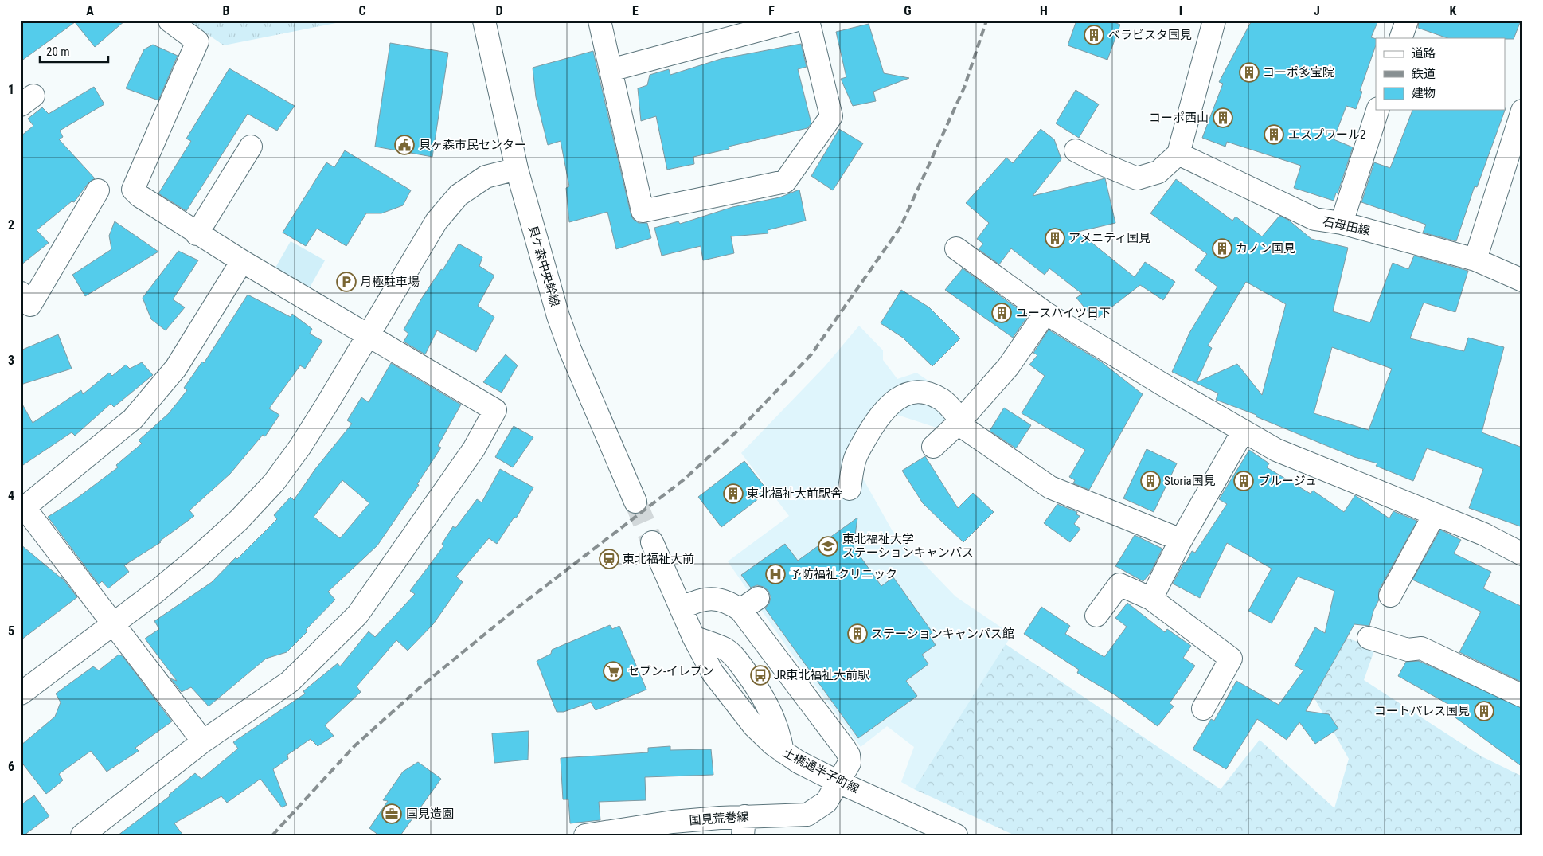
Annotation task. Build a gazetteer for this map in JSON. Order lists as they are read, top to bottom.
{
  "streets": {
    "street": [
      "石母田線",
      "貝ケ森中央幹線",
      "土橋通半子町線",
      "国見荒巻線"
    ]
  },
  "crossings": [
    ["土橋通半子町線", "国見荒巻線"]
  ],
  "places": {
    "building": [
      "ベラビスタ国見",
      "コーポ多宝院",
      "コーポ西山",
      "エスプワール2",
      "アメニティ国見",
      "カノン国見",
      "ユースハイツ日下",
      "Storia国見",
      "ブルージュ",
      "東北福祉大前駅舎",
      "ステーションキャンパス館",
      "コートパレス国見"
    ],
    "public building": ["貝ヶ森市民センター"],
    "parking": ["月極駐車場"],
    "school or university": ["東北福祉大学 ステーションキャンパス"],
    "station": ["東北福祉大前"],
    "hospital": ["予防福祉クリニック"],
    "supermarket": ["セブン-イレブン"],
    "bus stop": ["JR東北福祉大前駅"],
    "office": ["国見造園"]
  },
  "legend": ["道路", "鉄道", "建物"],
  "scale_bar": "20 m",
  "grid": {
    "columns": [
      "A",
      "B",
      "C",
      "D",
      "E",
      "F",
      "G",
      "H",
      "I",
      "J",
      "K"
    ],
    "rows": [
      "1",
      "2",
      "3",
      "4",
      "5",
      "6"
    ]
  }
}
